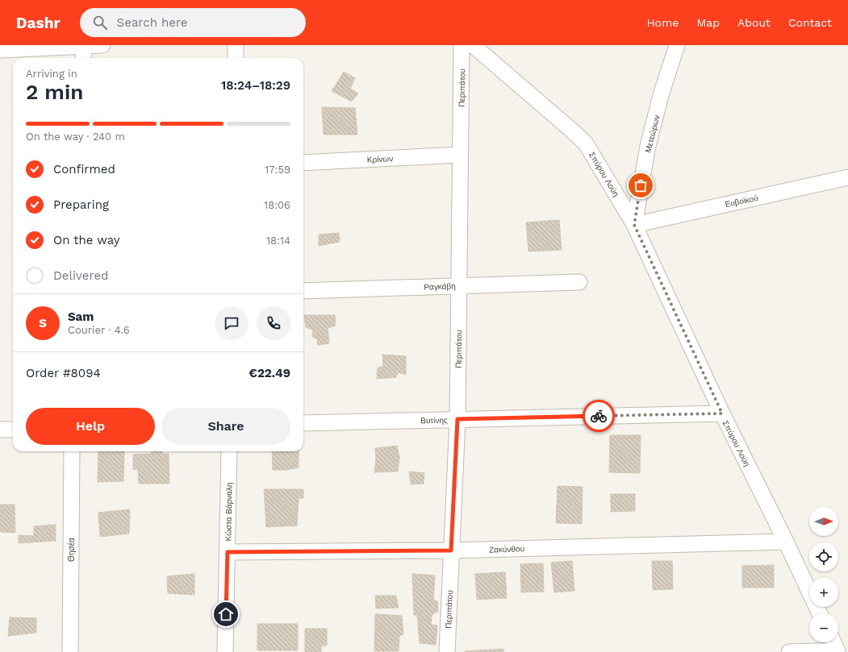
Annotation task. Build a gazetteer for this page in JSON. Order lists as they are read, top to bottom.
{
  "streets": {
    "street": [
      "Περιπάτου",
      "Μετεώρων",
      "Κρίνων",
      "Σπύρου Λούη",
      "Ευβοϊκού",
      "Ραγκάβη",
      "Βυτίνης",
      "Κώστα Βάρναλη",
      "Ζακύνθου",
      "Θησέα"
    ]
  },
  "crossings": [
    ["Περιπάτου", "Κρίνων"],
    ["Περιπάτου", "Ραγκάβη"],
    ["Περιπάτου", "Βυτίνης"],
    ["Περιπάτου", "Ζακύνθου"],
    ["Μετεώρων", "Σπύρου Λούη"],
    ["Μετεώρων", "Ευβοϊκού"],
    ["Σπύρου Λούη", "Ευβοϊκού"],
    ["Σπύρου Λούη", "Βυτίνης"],
    ["Σπύρου Λούη", "Ζακύνθου"],
    ["Κώστα Βάρναλη", "Ζακύνθου"]
  ],
  "north": "right",
  "page": {
    "header": "Dashr",
    "search": "Search here",
    "nav": [
      "Home",
      "Map",
      "About",
      "Contact"
    ],
    "heading": ["2 min", "Arriving in", "18:24–18:29"],
    "panel": [
      "Sam",
      "Courier · 4.6",
      "Order #8094",
      "€22.49"
    ],
    "bar": "On the way · 240 m",
    "list": [
      ["Confirmed", "17:59"],
      ["Preparing", "18:06"],
      ["On the way", "18:14"],
      "Delivered"
    ],
    "round": "S",
    "buttons": ["Help", "Share"],
    "map_buttons": ["+", "−"]
  }
}
